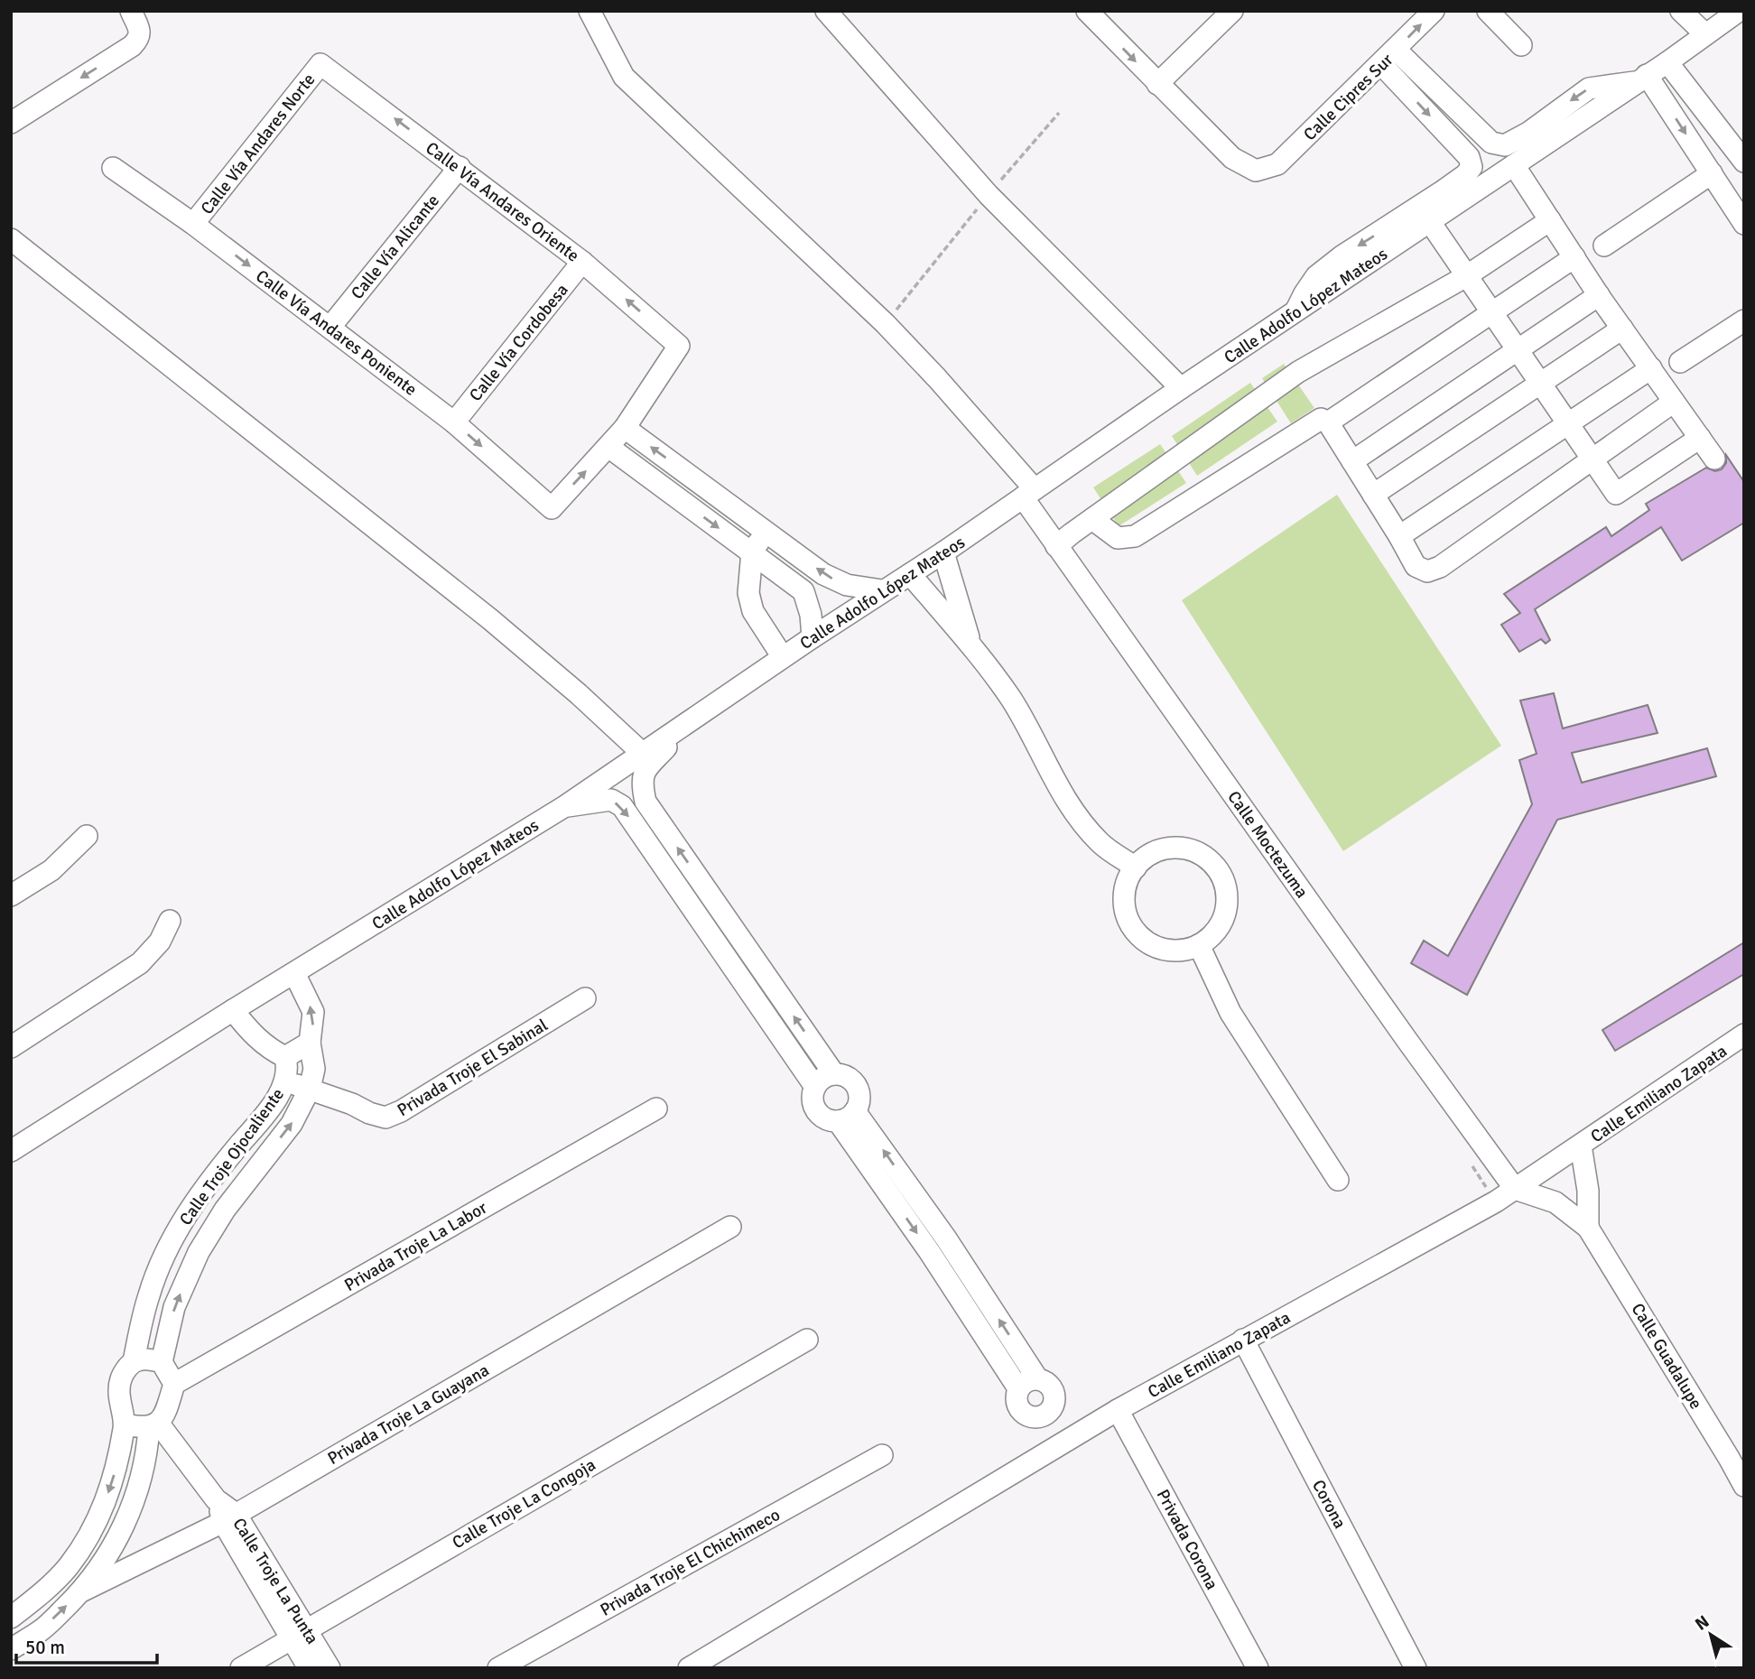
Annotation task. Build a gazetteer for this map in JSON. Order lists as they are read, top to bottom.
{
  "streets": {
    "street": [
      "Calle Cipres Sur",
      "Calle Vía Andares Norte",
      "Calle Vía Andares Oriente",
      "Calle Vía Alicante",
      "Calle Adolfo López Mateos",
      "Calle Vía Andares Poniente",
      "Calle Vía Cordobesa",
      "Calle Moctezuma",
      "Privada Troje El Sabinal",
      "Calle Emiliano Zapata",
      "Calle Troje Ojocaliente",
      "Privada Troje La Labor",
      "Calle Guadalupe",
      "Privada Troje La Guayana",
      "Calle Troje La Congoja",
      "Corona",
      "Privada Corona",
      "Privada Troje El Chichimeco",
      "Calle Troje La Punta"
    ]
  },
  "crossings": [
    ["Calle Vía Andares Norte", "Calle Vía Andares Oriente"],
    ["Calle Vía Andares Norte", "Calle Vía Andares Poniente"],
    ["Calle Vía Andares Oriente", "Calle Vía Alicante"],
    ["Calle Vía Andares Oriente", "Calle Vía Cordobesa"],
    ["Calle Vía Alicante", "Calle Vía Andares Poniente"],
    ["Calle Adolfo López Mateos", "Calle Moctezuma"],
    ["Calle Adolfo López Mateos", "Calle Troje Ojocaliente"],
    ["Calle Vía Andares Poniente", "Calle Vía Cordobesa"],
    ["Calle Moctezuma", "Calle Emiliano Zapata"],
    ["Calle Moctezuma", "Calle Guadalupe"],
    ["Privada Troje El Sabinal", "Calle Troje Ojocaliente"],
    ["Calle Emiliano Zapata", "Calle Guadalupe"],
    ["Calle Emiliano Zapata", "Corona"],
    ["Calle Emiliano Zapata", "Privada Corona"],
    ["Calle Troje Ojocaliente", "Privada Troje La Labor"],
    ["Calle Troje Ojocaliente", "Calle Troje La Punta"],
    ["Privada Troje La Labor", "Calle Troje La Punta"],
    ["Privada Troje La Guayana", "Calle Troje La Punta"],
    ["Calle Troje La Congoja", "Calle Troje La Punta"]
  ],
  "one_way": ["Calle Vía Andares Oriente"],
  "scale_bar": "50 m",
  "north": "top left"
}
